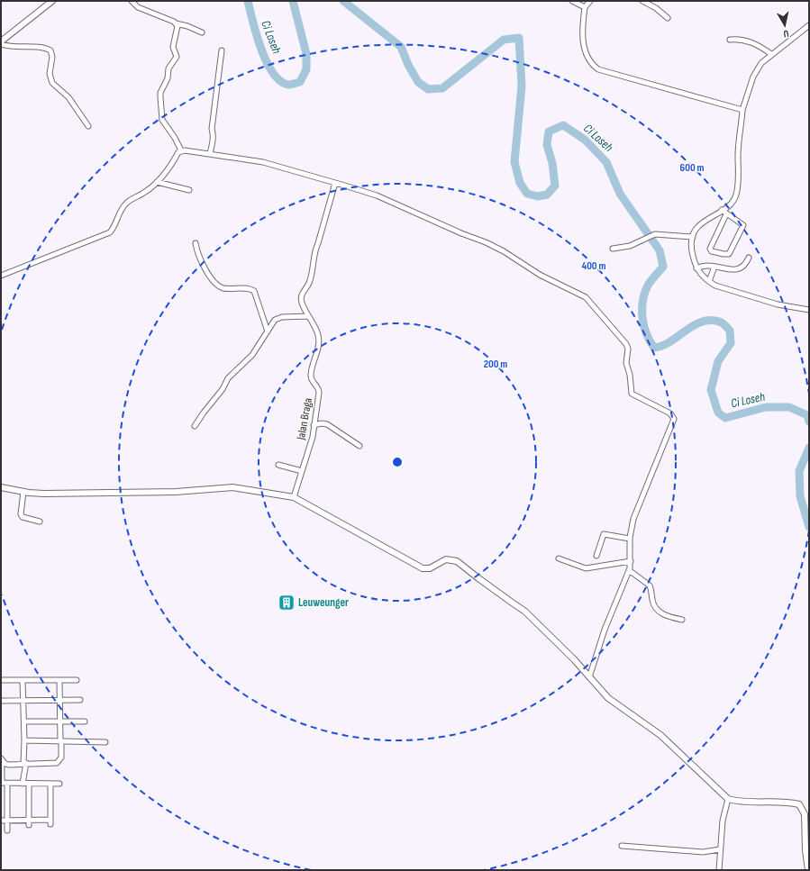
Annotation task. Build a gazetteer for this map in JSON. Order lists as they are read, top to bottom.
{
  "streets": {
    "street": ["Jalan Braga"]
  },
  "water": ["Ci Loseh"],
  "places": {
    "building": ["Leuweunger"]
  },
  "north": "bottom",
  "rings": ["600 m", "400 m", "200 m"]
}
